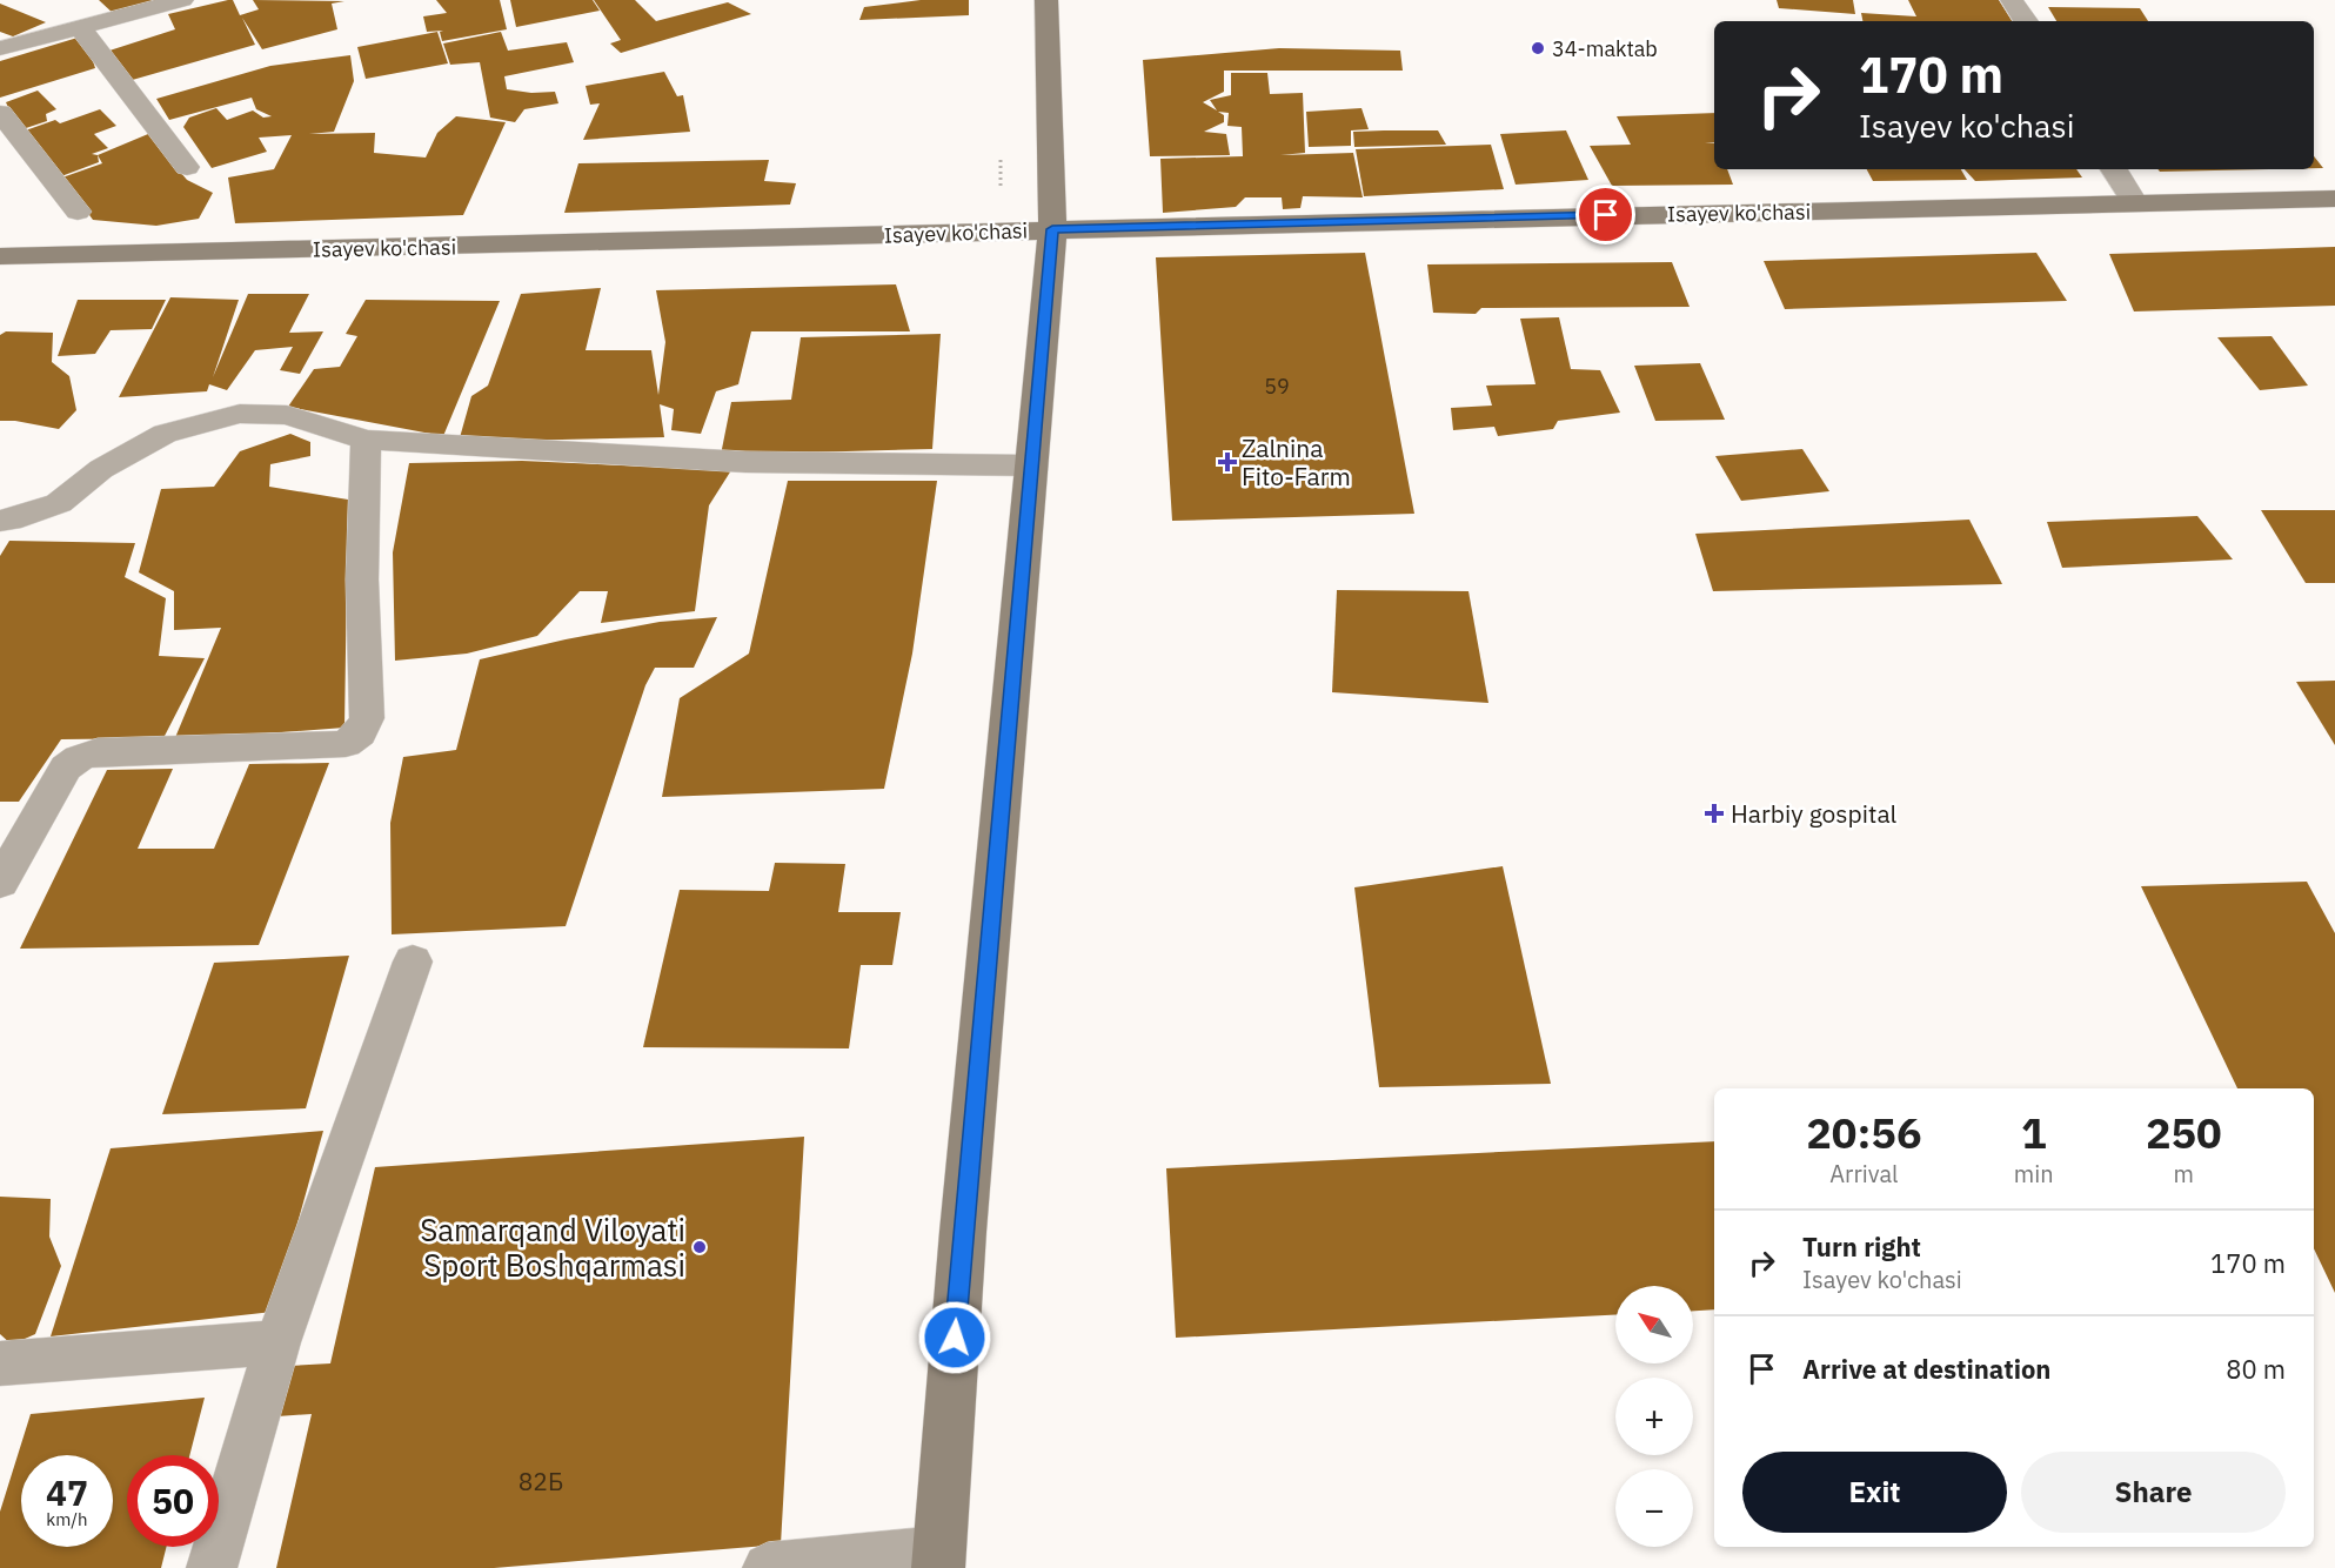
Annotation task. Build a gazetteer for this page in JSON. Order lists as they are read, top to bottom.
{
  "streets": {
    "main road": ["Isayev ko'chasi"]
  },
  "places": {
    "other": ["34-maktab", "Samarqand Viloyati Sport Boshqarmasi"],
    "health": ["Zalnina Fito-Farm", "Harbiy gospital"]
  },
  "house_numbers": ["59", "82Б"],
  "north": "top left",
  "page": {
    "turn": ["170 m", "Isayev ko'chasi"],
    "eta": [
      "20:56",
      "Arrival",
      "1",
      "min",
      "250",
      "m"
    ],
    "list": [
      {
        "name": "Turn right",
        "note": "Isayev ko'chasi",
        "value": "170 m"
      },
      {
        "name": "Arrive at destination",
        "value": "80 m"
      }
    ],
    "map_buttons": ["+", "−"],
    "buttons": ["Exit", "Share"],
    "speed": "47 km/h",
    "limit": "50"
  }
}
